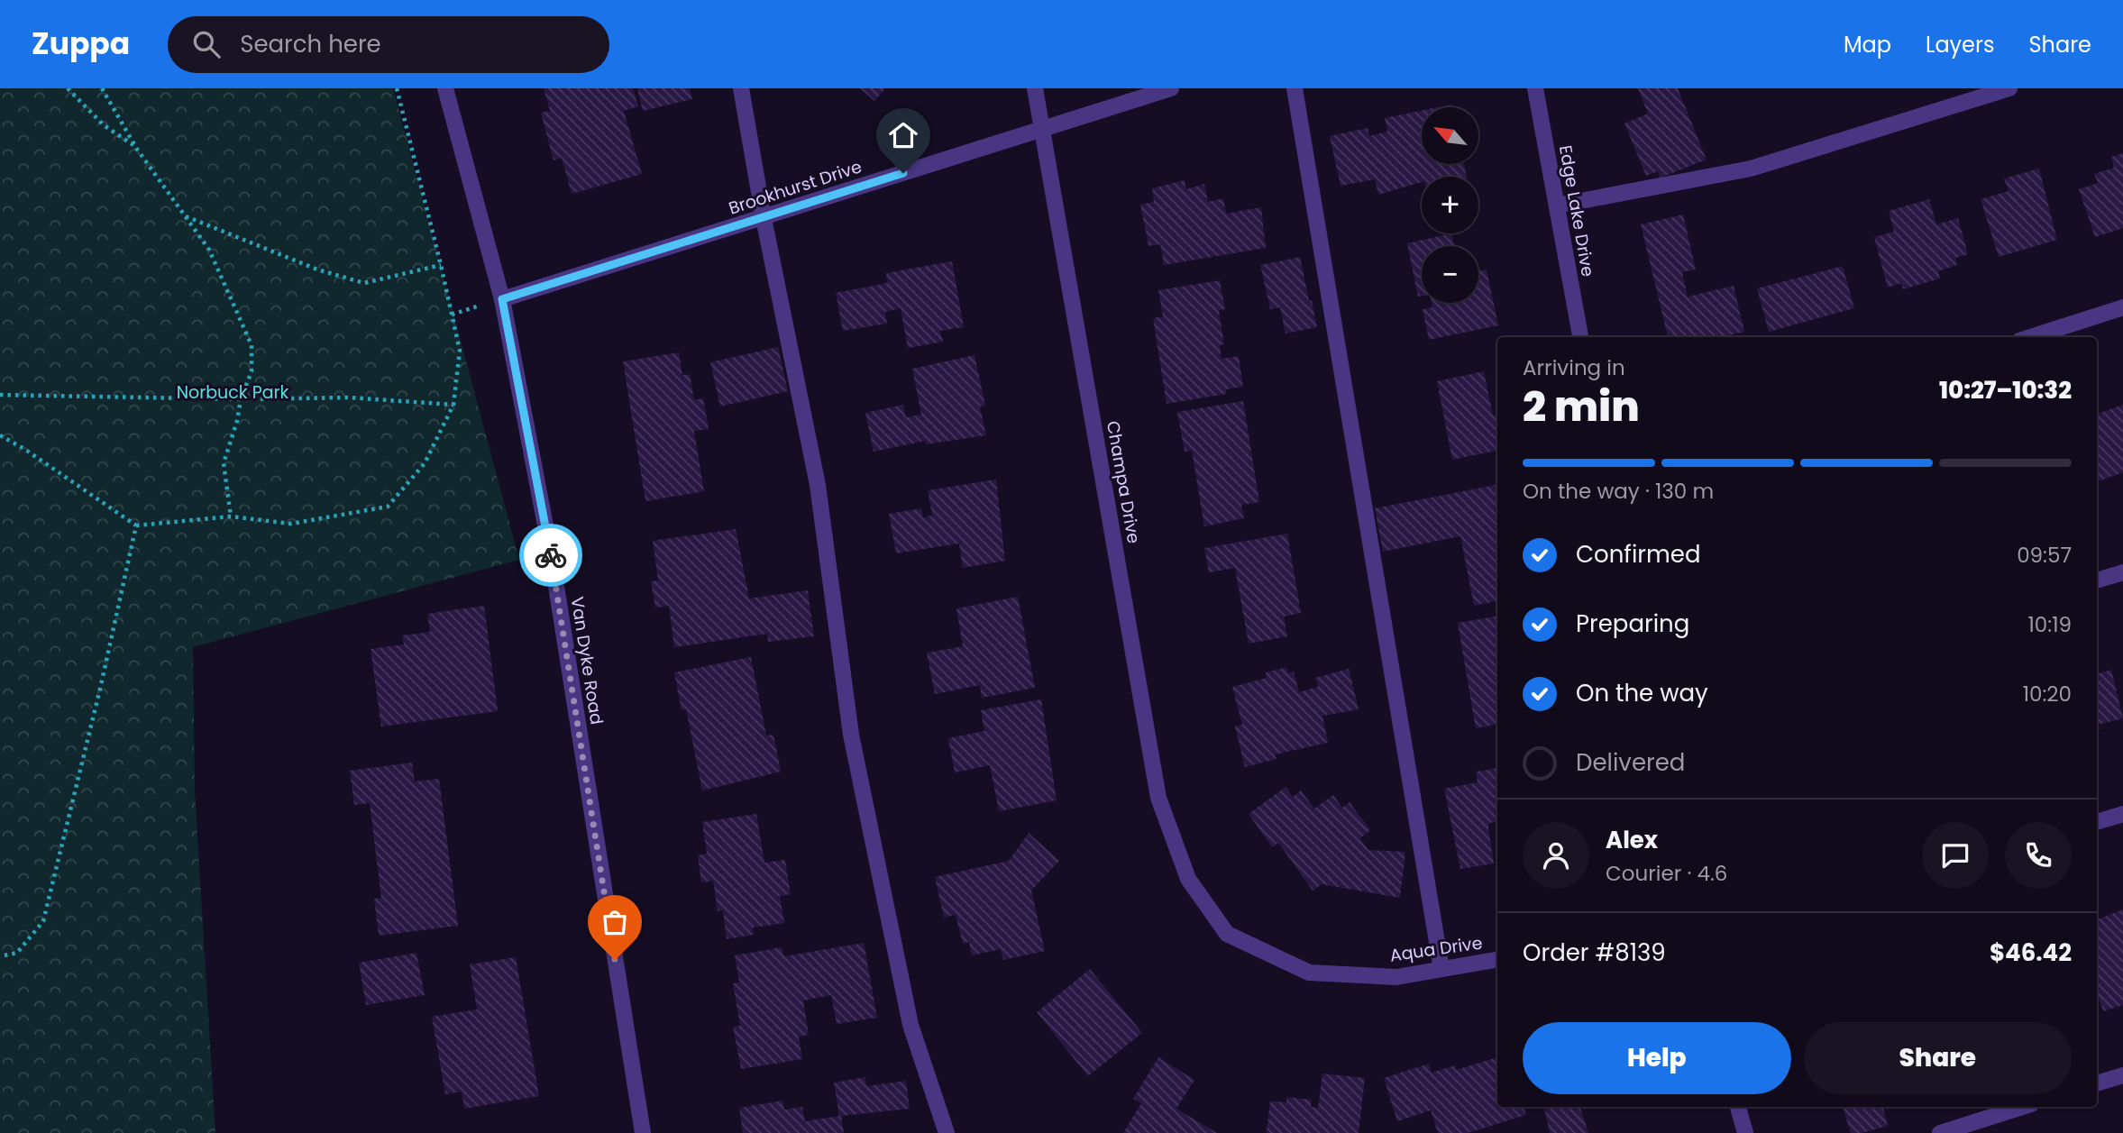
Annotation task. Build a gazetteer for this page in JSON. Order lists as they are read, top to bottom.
{
  "streets": {
    "street": [
      "Brookhurst Drive",
      "Edge Lake Drive",
      "Champa Drive",
      "Van Dyke Road",
      "Aqua Drive"
    ]
  },
  "crossings": [
    ["Brookhurst Drive", "Champa Drive"],
    ["Brookhurst Drive", "Van Dyke Road"],
    ["Champa Drive", "Aqua Drive"]
  ],
  "parks": ["Norbuck Park"],
  "north": "top left",
  "page": {
    "header": "Zuppa",
    "search": "Search here",
    "nav": ["Map", "Layers", "Share"],
    "map_buttons": ["+", "−"],
    "heading": ["2 min", "Arriving in", "10:27–10:32"],
    "panel": [
      "Alex",
      "Courier · 4.6",
      "Order #8139",
      "$46.42"
    ],
    "bar": "On the way · 130 m",
    "list": [
      ["Confirmed", "09:57"],
      ["Preparing", "10:19"],
      ["On the way", "10:20"],
      "Delivered"
    ],
    "buttons": ["Help", "Share"]
  }
}
